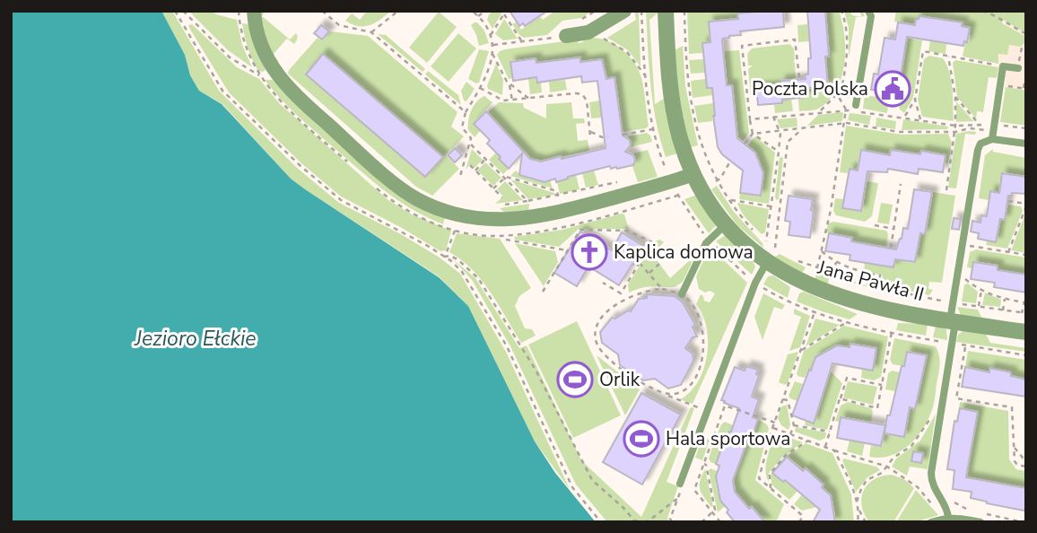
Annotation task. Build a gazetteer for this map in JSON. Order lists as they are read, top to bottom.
{
  "streets": {
    "street": ["Jana Pawła II"]
  },
  "water": ["Jezioro Ełckie"],
  "places": {
    "public building": ["Poczta Polska"],
    "church": ["Kaplica domowa"],
    "sports": ["Orlik", "Hala sportowa"]
  }
}
